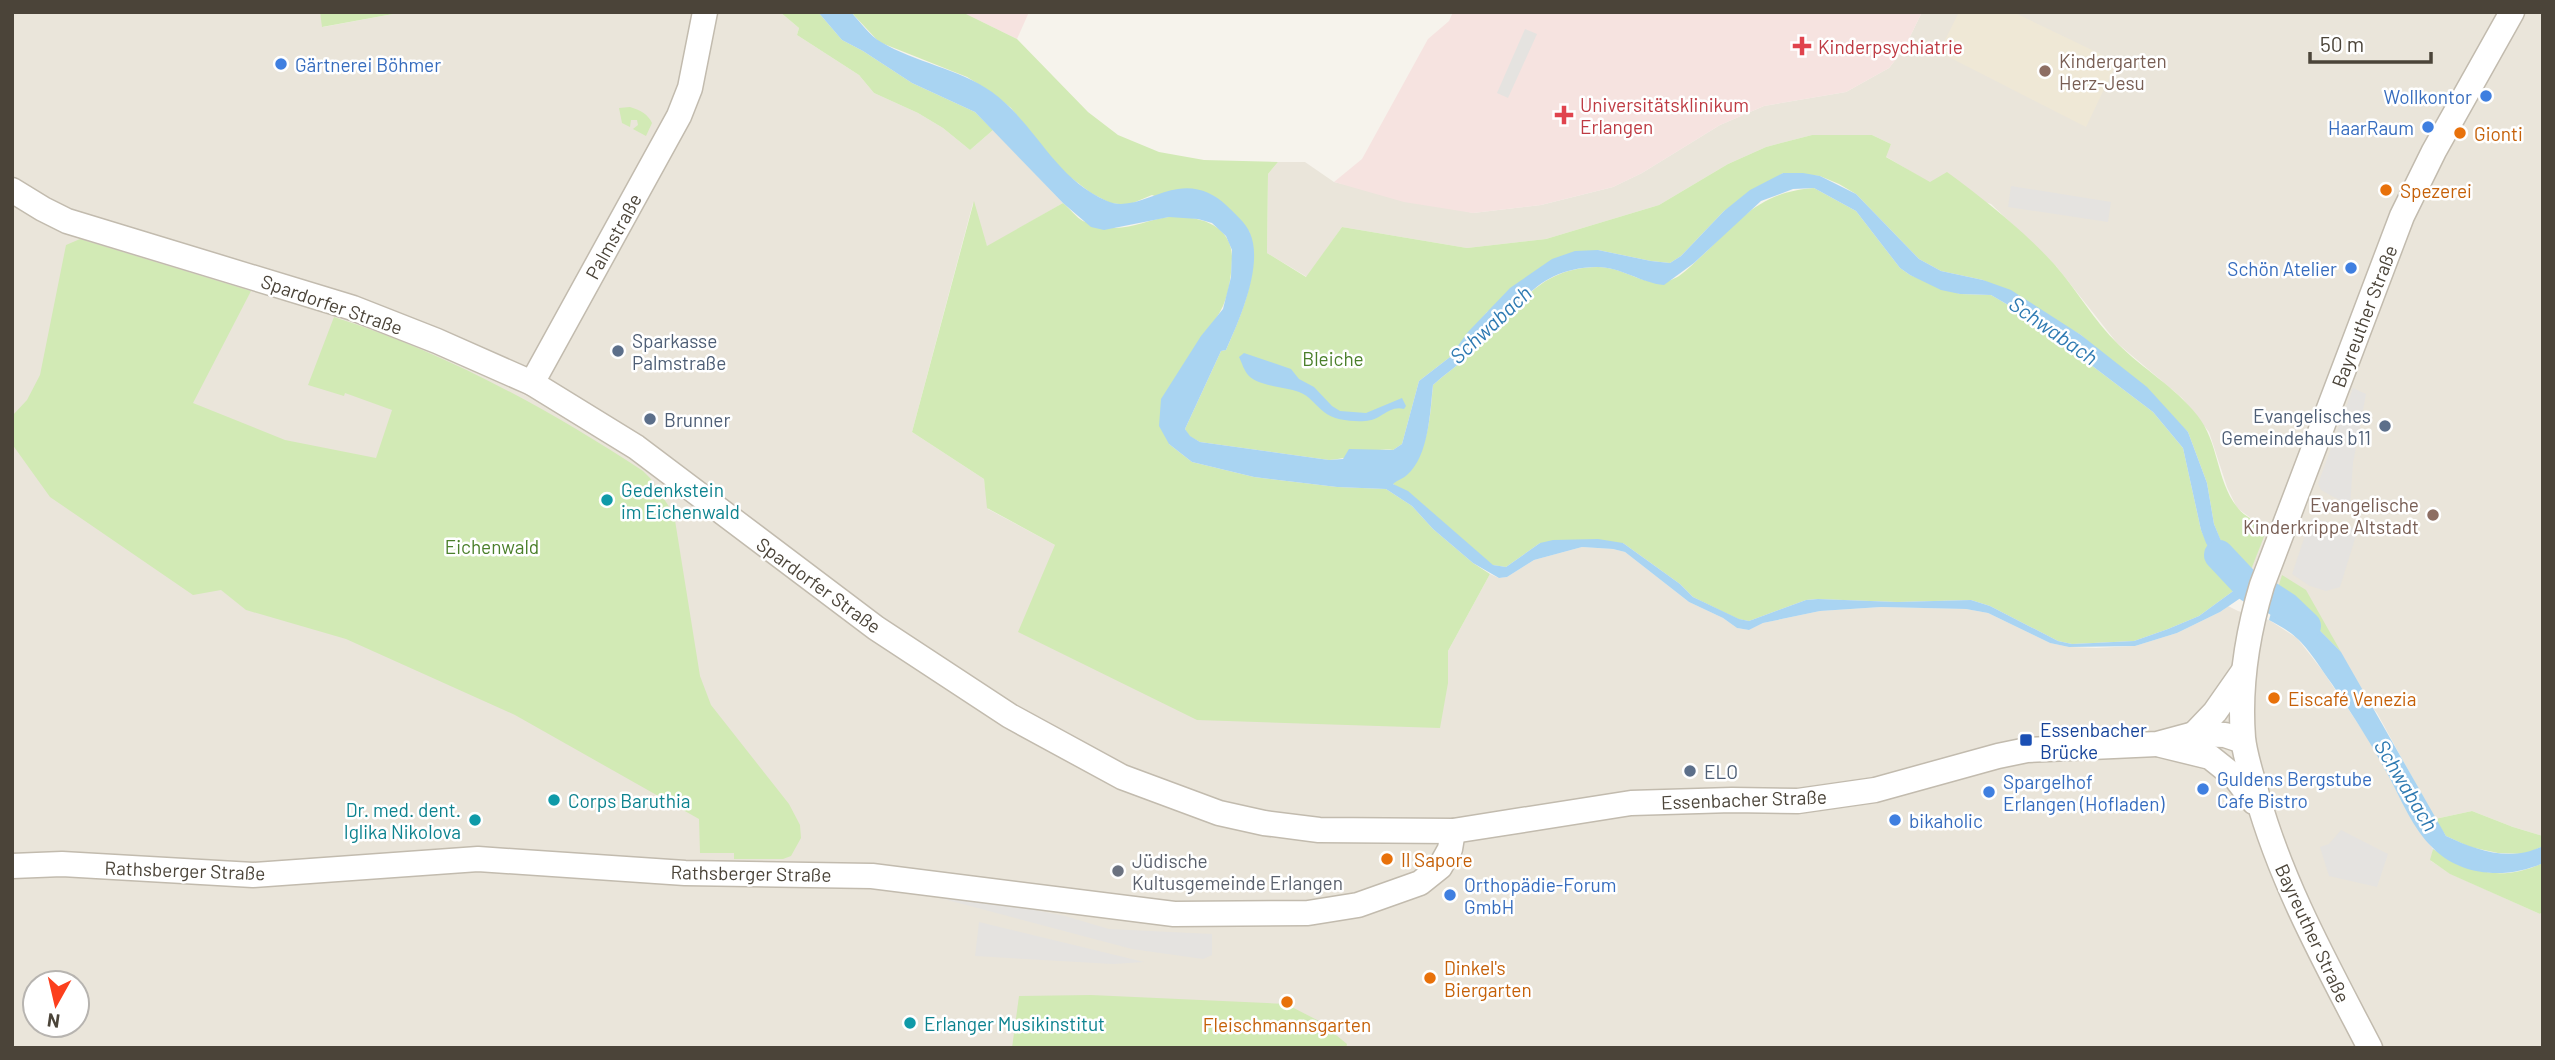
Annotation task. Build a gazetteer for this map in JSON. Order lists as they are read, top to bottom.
{
  "streets": {
    "street": [
      "Palmstraße",
      "Spardorfer Straße",
      "Bayreuther Straße",
      "Essenbacher Straße",
      "Rathsberger Straße"
    ]
  },
  "crossings": [
    ["Palmstraße", "Spardorfer Straße"],
    ["Spardorfer Straße", "Essenbacher Straße"],
    ["Spardorfer Straße", "Rathsberger Straße"],
    ["Bayreuther Straße", "Essenbacher Straße"],
    ["Essenbacher Straße", "Rathsberger Straße"]
  ],
  "water": ["Schwabach"],
  "parks": ["Bleiche", "Eichenwald"],
  "places": {
    "health": ["Kinderpsychiatrie", "Universitätsklinikum Erlangen"],
    "other": [
      "Gärtnerei Böhmer",
      "Kindergarten Herz-Jesu",
      "Wollkontor",
      "HaarRaum",
      "Gionti",
      "Spezerei",
      "Schön Atelier",
      "Sparkasse Palmstraße",
      "Brunner",
      "Evangelisches Gemeindehaus b11",
      "Gedenkstein im Eichenwald",
      "Evangelische Kinderkrippe Altstadt",
      "Eiscafé Venezia",
      "ELO",
      "Guldens Bergstube Cafe Bistro",
      "Spargelhof Erlangen (Hofladen)",
      "Corps Baruthia",
      "Dr. med. dent. Iglika Nikolova",
      "bikaholic",
      "Il Sapore",
      "Jüdische Kultusgemeinde Erlangen",
      "Orthopädie-Forum GmbH",
      "Dinkel's Biergarten",
      "Fleischmannsgarten",
      "Erlanger Musikinstitut"
    ],
    "transit": ["Essenbacher Brücke"]
  },
  "scale_bar": "50 m",
  "north": "bottom"
}
